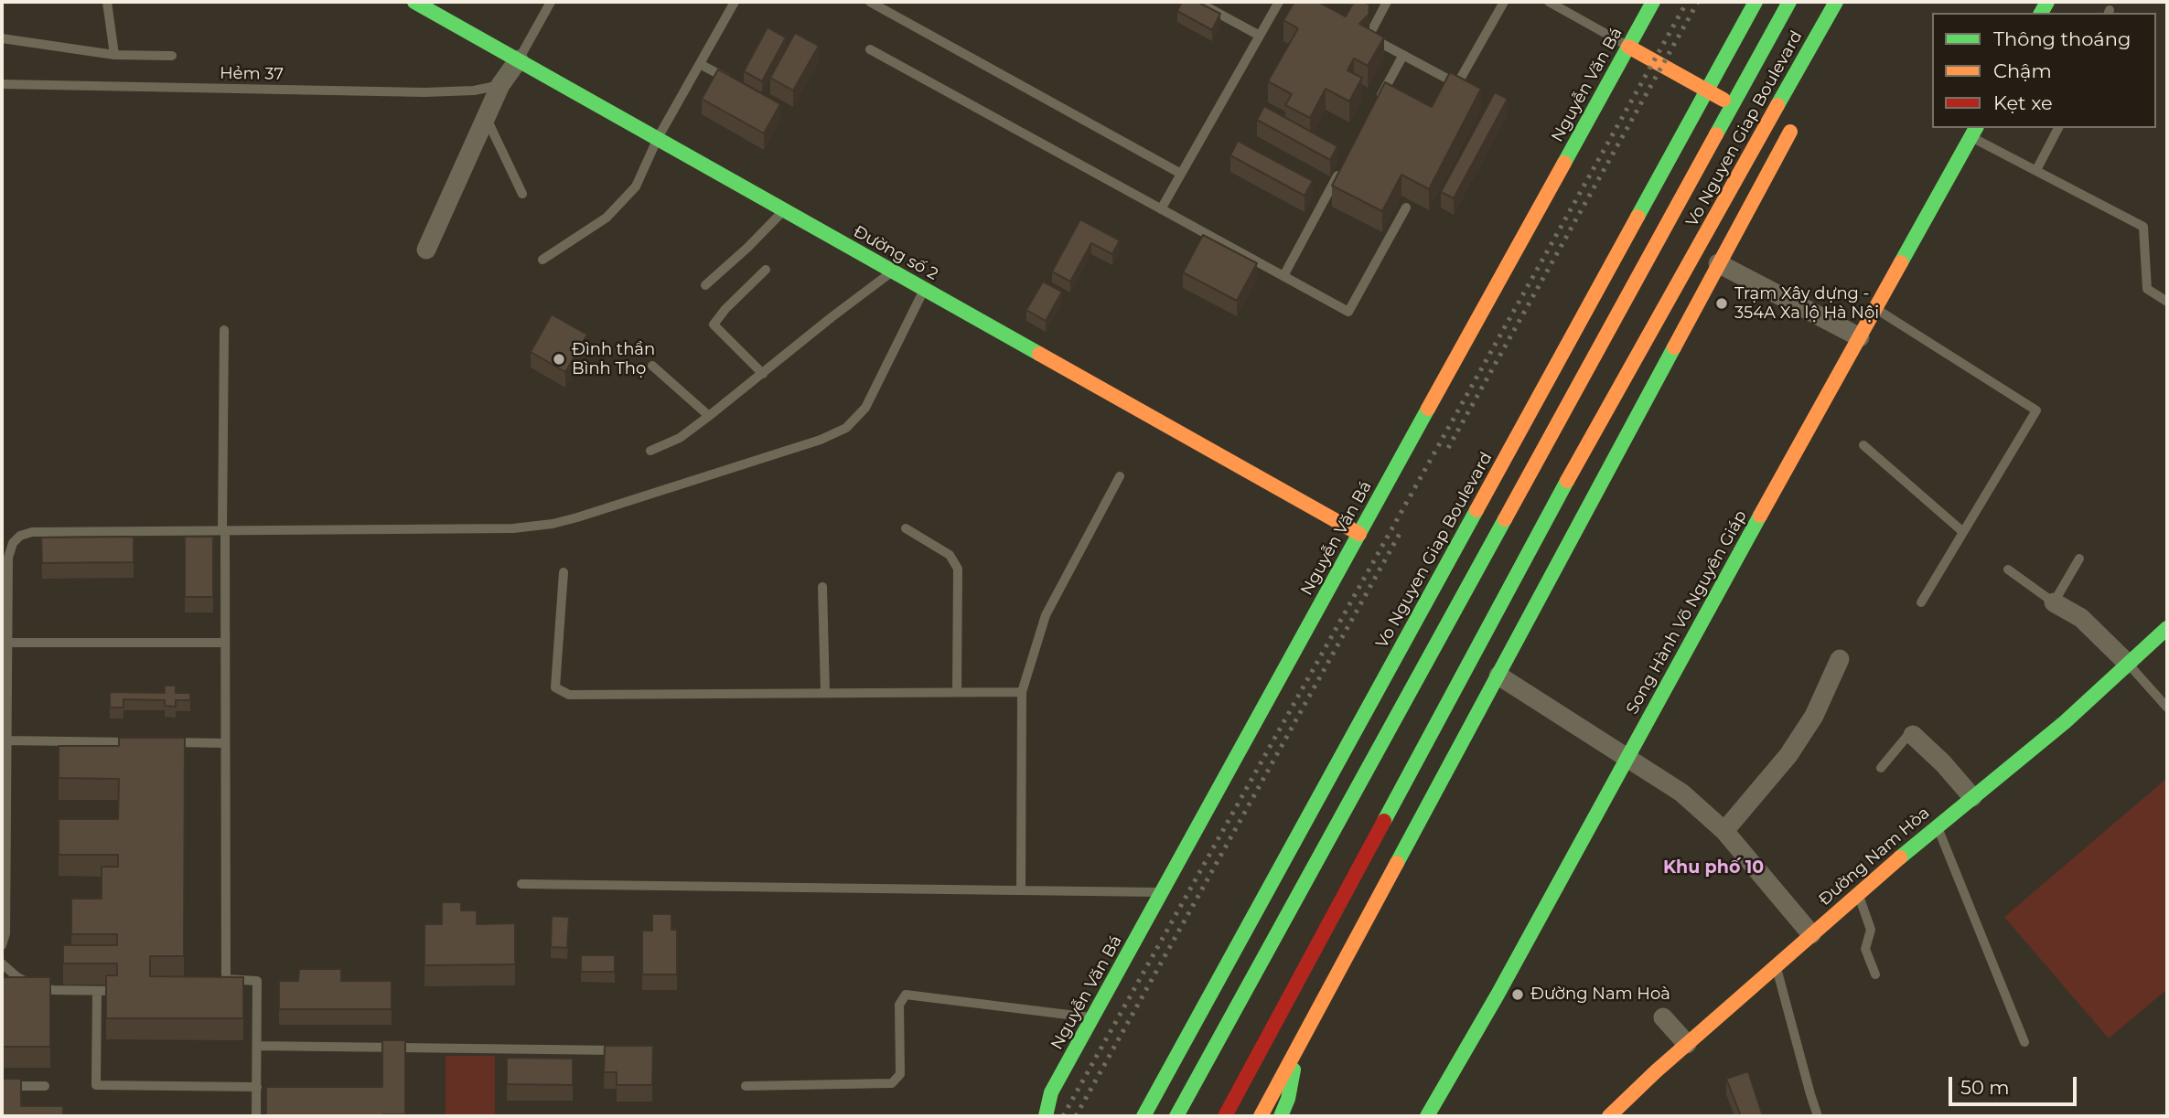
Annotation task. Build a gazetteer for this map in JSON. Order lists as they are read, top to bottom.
{
  "streets": {
    "main road": [
      "Nguyễn Văn Bá",
      "Vo Nguyen Giap Boulevard",
      "Đường số 2",
      "Song Hành Võ Nguyên Giáp",
      "Đường Nam Hòa"
    ],
    "lane": ["Hẻm 37"]
  },
  "crossings": [
    ["Nguyễn Văn Bá", "Đường số 2"]
  ],
  "districts": ["Khu phố 10"],
  "places": ["Trạm Xây dựng - 354A Xa lộ Hà Nội", "Đình thần Bình Thọ", "Đường Nam Hoà"],
  "legend": ["Thông thoáng", "Chậm", "Kẹt xe"],
  "scale_bar": "50 m"
}
